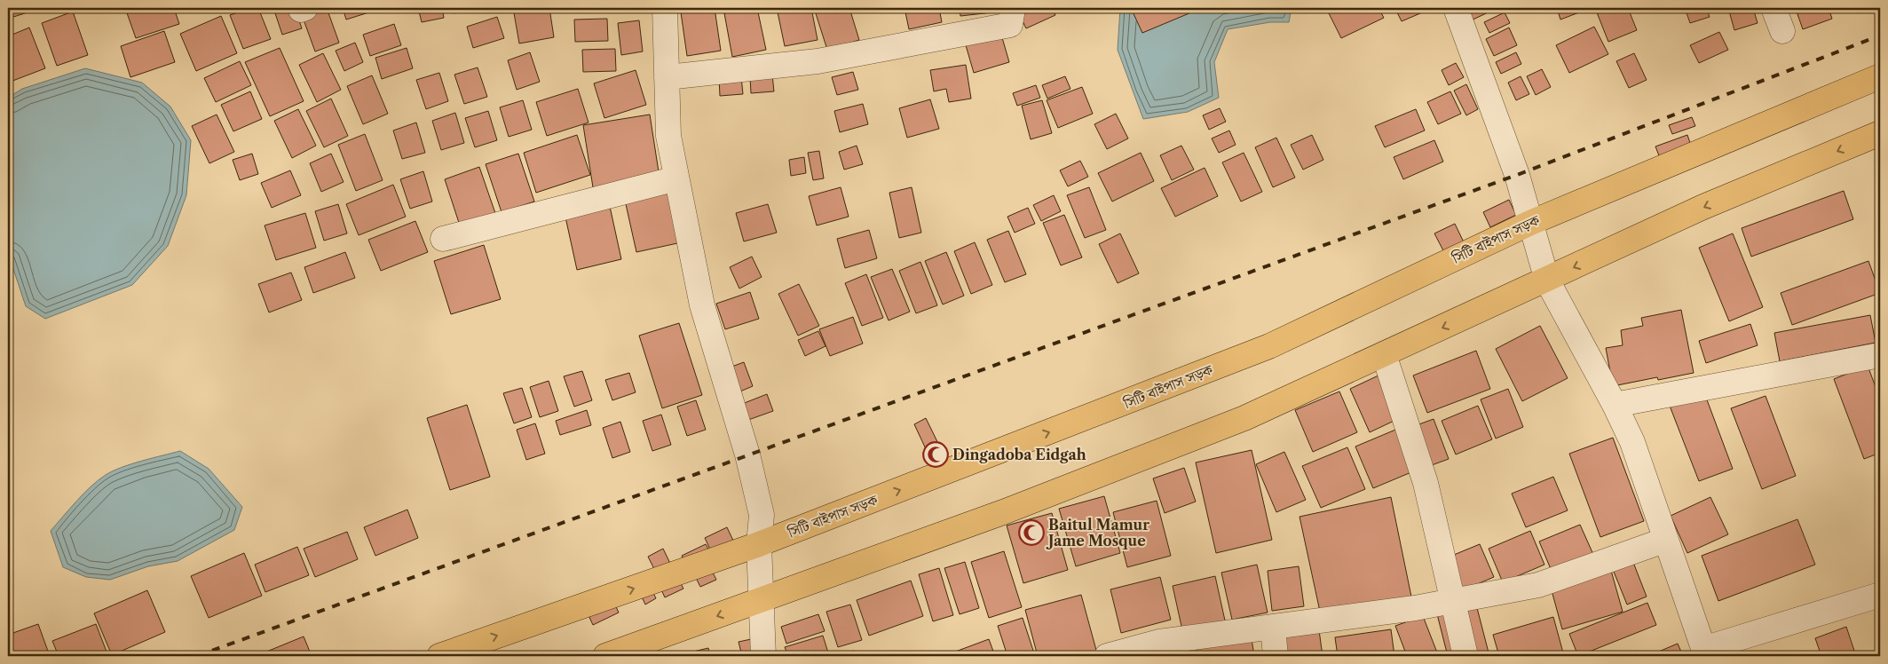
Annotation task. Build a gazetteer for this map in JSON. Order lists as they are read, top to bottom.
{
  "streets": {
    "main road": ["সিটি বাইপাস সড়ক"]
  },
  "places": {
    "mosque": ["Dingadoba Eidgah", "Baitul Mamur Jame Mosque"]
  }
}
